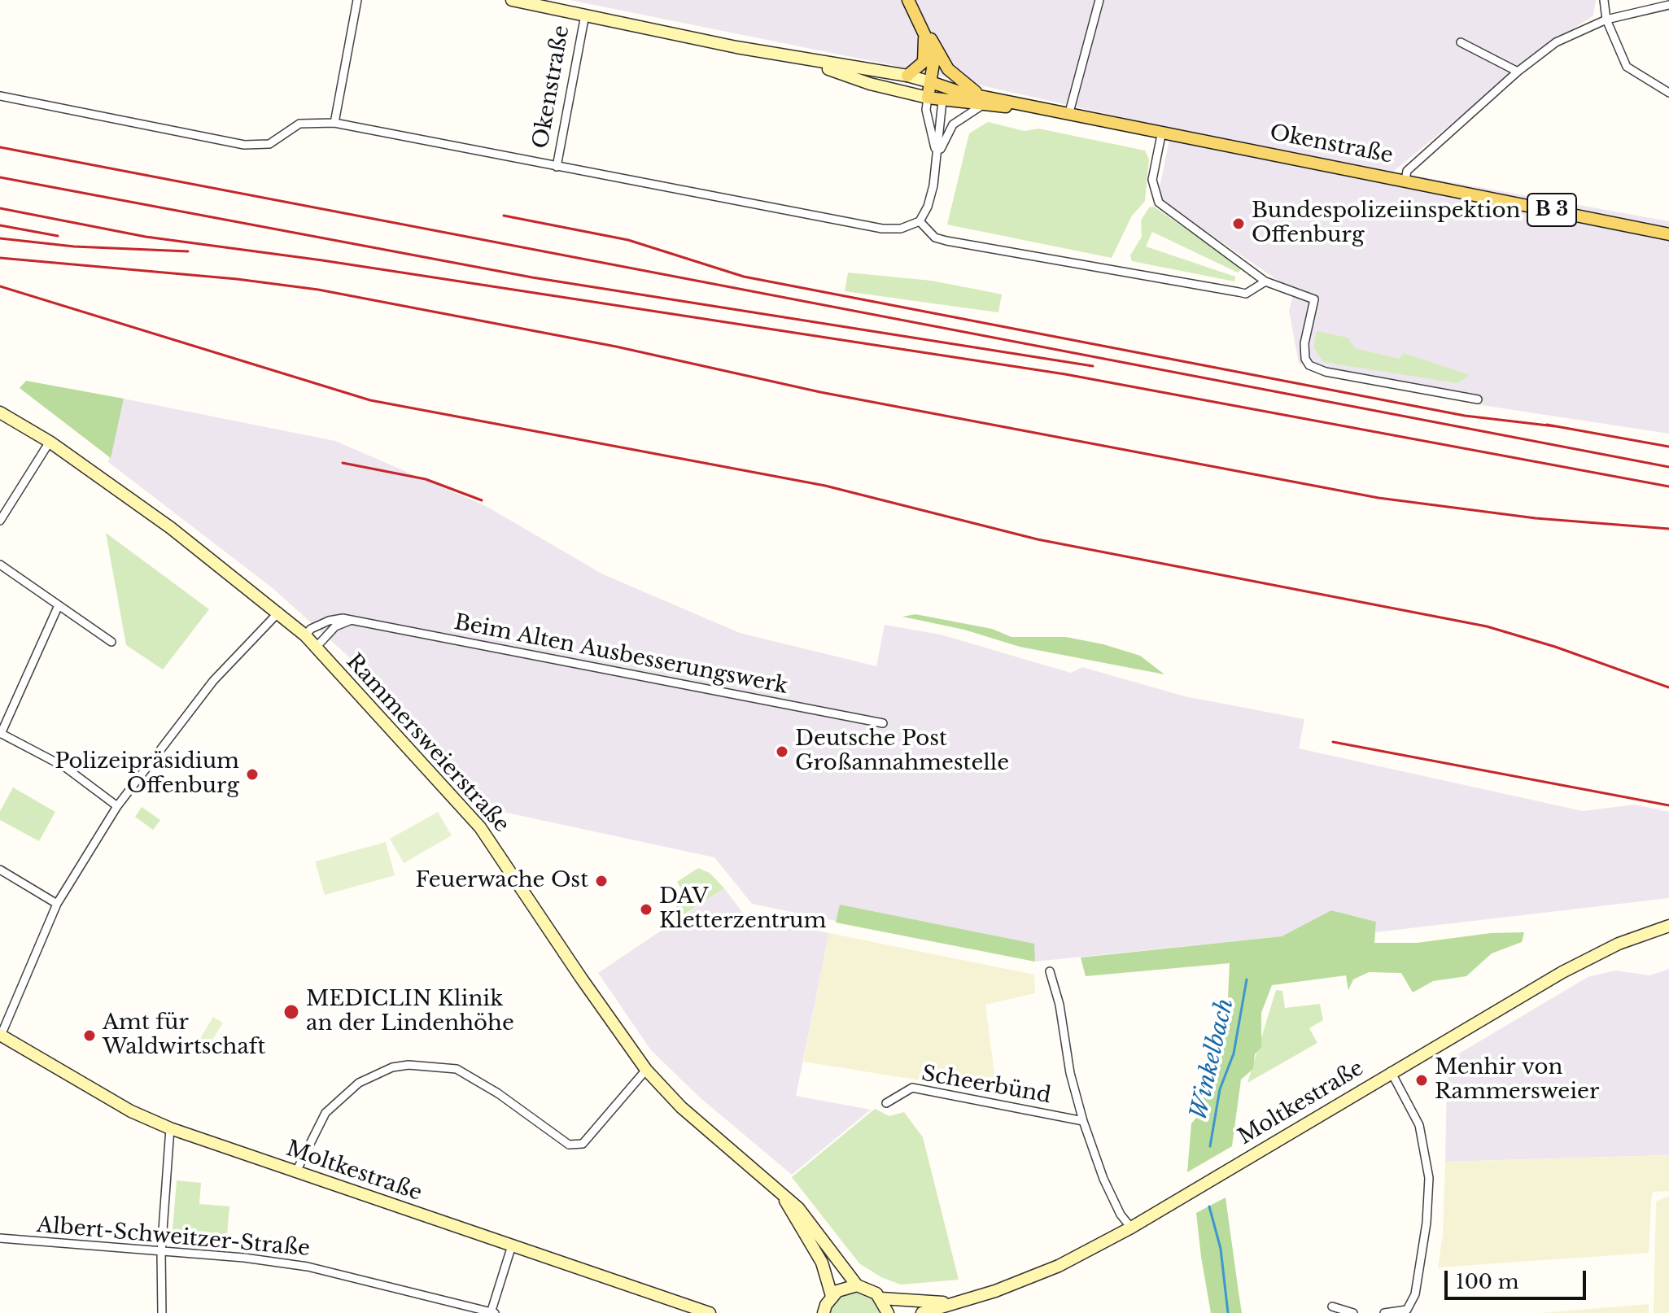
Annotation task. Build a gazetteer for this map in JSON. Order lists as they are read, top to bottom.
{
  "streets": {
    "main road": ["Okenstraße", "B 3"],
    "street": [
      "Beim Alten Ausbesserungswerk",
      "Rammersweierstraße",
      "Scheerbünd",
      "Moltkestraße",
      "Albert-Schweitzer-Straße"
    ]
  },
  "crossings": [
    ["Okenstraße", "B 3"],
    ["Beim Alten Ausbesserungswerk", "Rammersweierstraße"],
    ["Scheerbünd", "Moltkestraße"]
  ],
  "water": ["Winkelbach"],
  "places": [
    "Bundespolizeiinspektion Offenburg",
    "Deutsche Post Großannahmestelle",
    "Polizeipräsidium Offenburg",
    "Feuerwache Ost",
    "DAV Kletterzentrum",
    "MEDICLIN Klinik an der Lindenhöhe",
    "Amt für Waldwirtschaft",
    "Menhir von Rammersweier"
  ],
  "scale_bar": "100 m"
}
